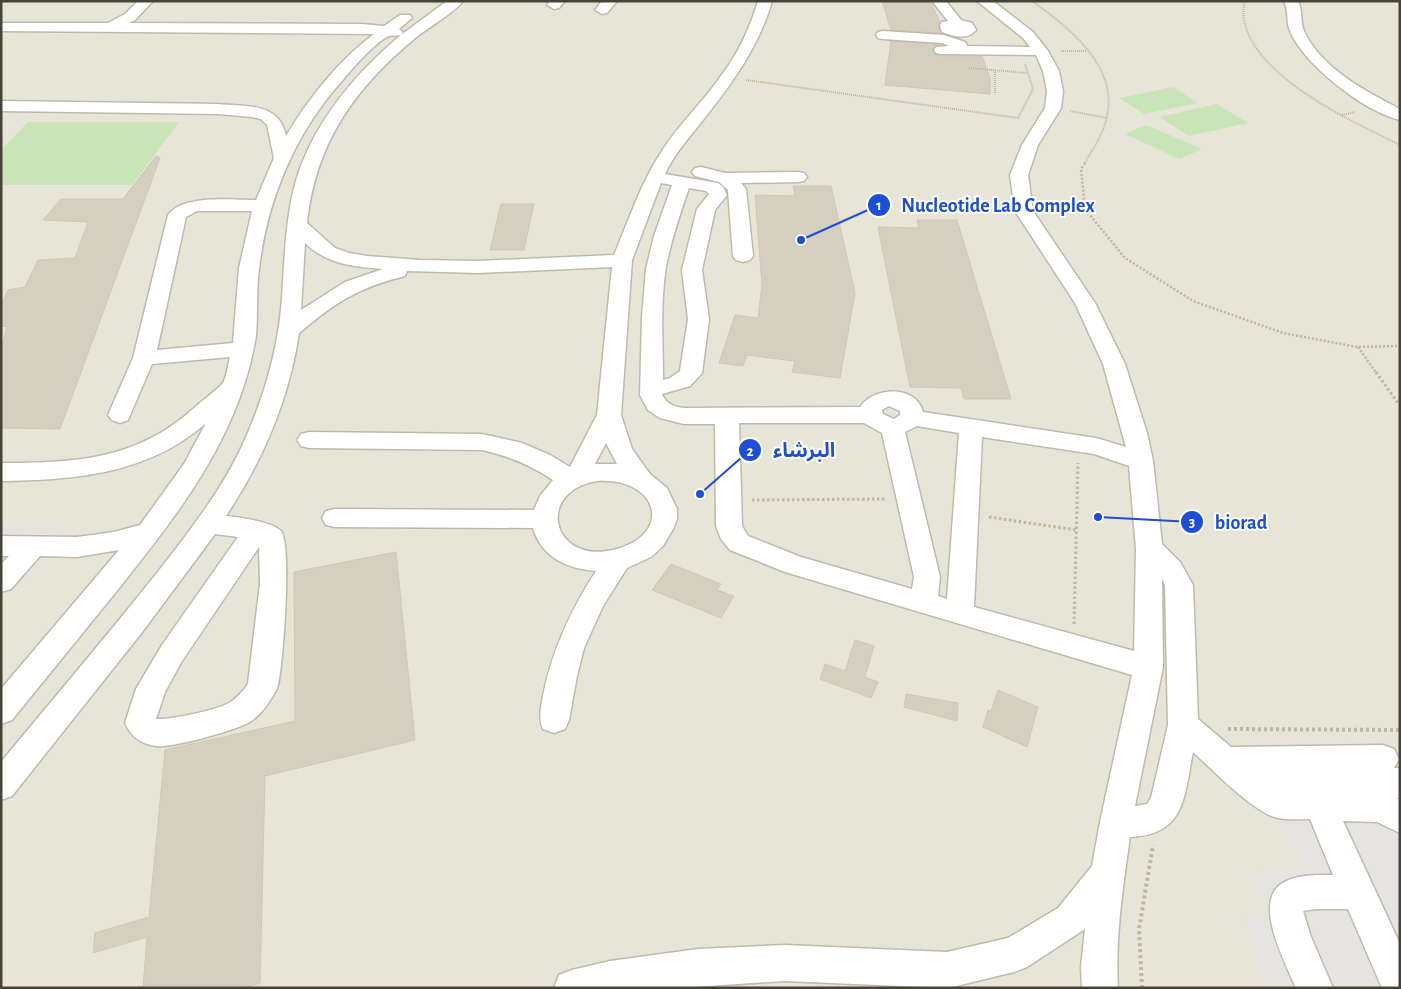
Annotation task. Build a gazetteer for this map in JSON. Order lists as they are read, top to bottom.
{
  "places": ["Nucleotide Lab Complex", "البرشاء", "biorad"]
}
